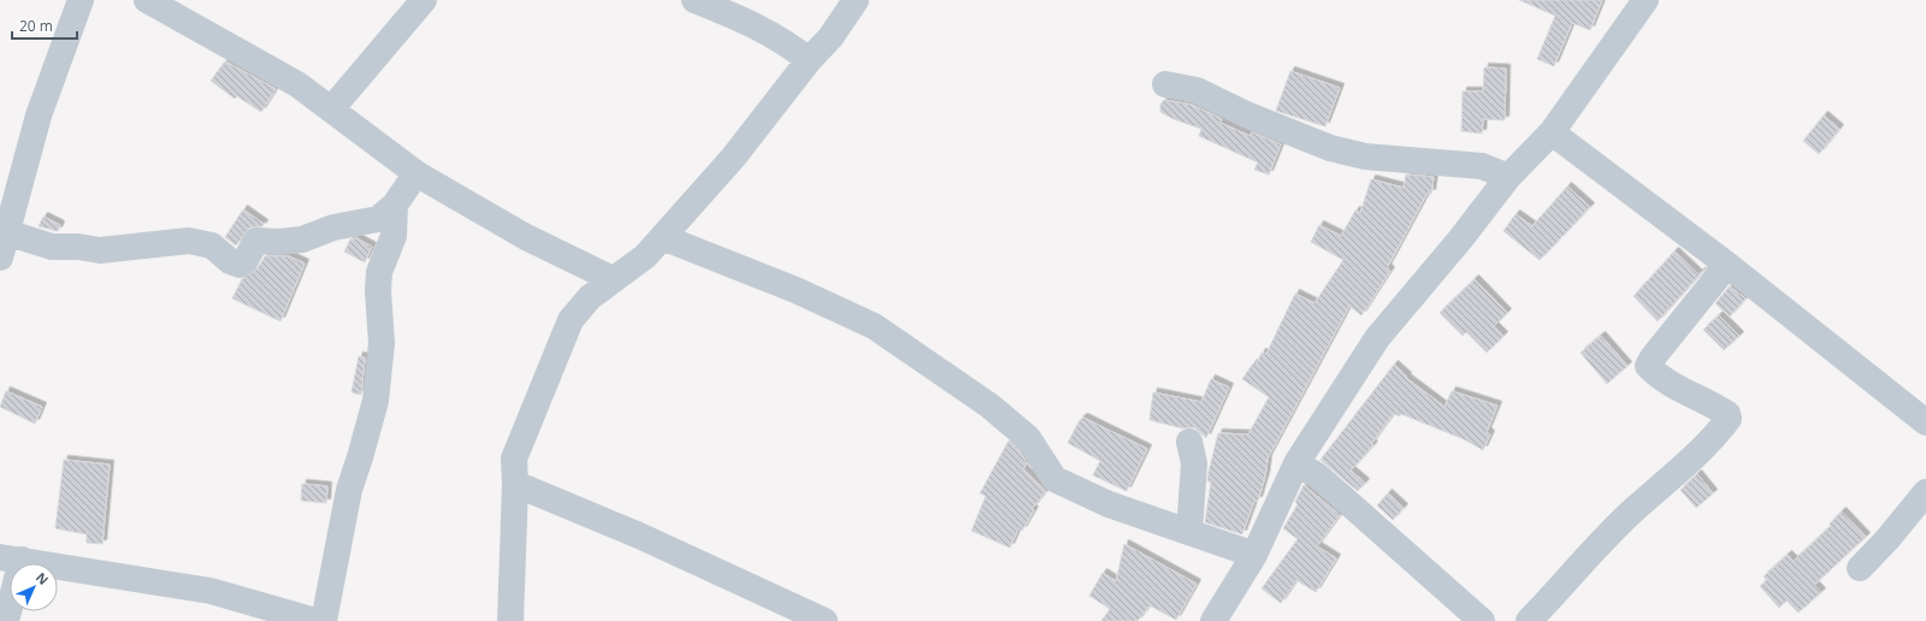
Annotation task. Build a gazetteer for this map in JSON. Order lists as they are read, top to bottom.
{
  "scale_bar": "20 m",
  "north": "top right"
}
